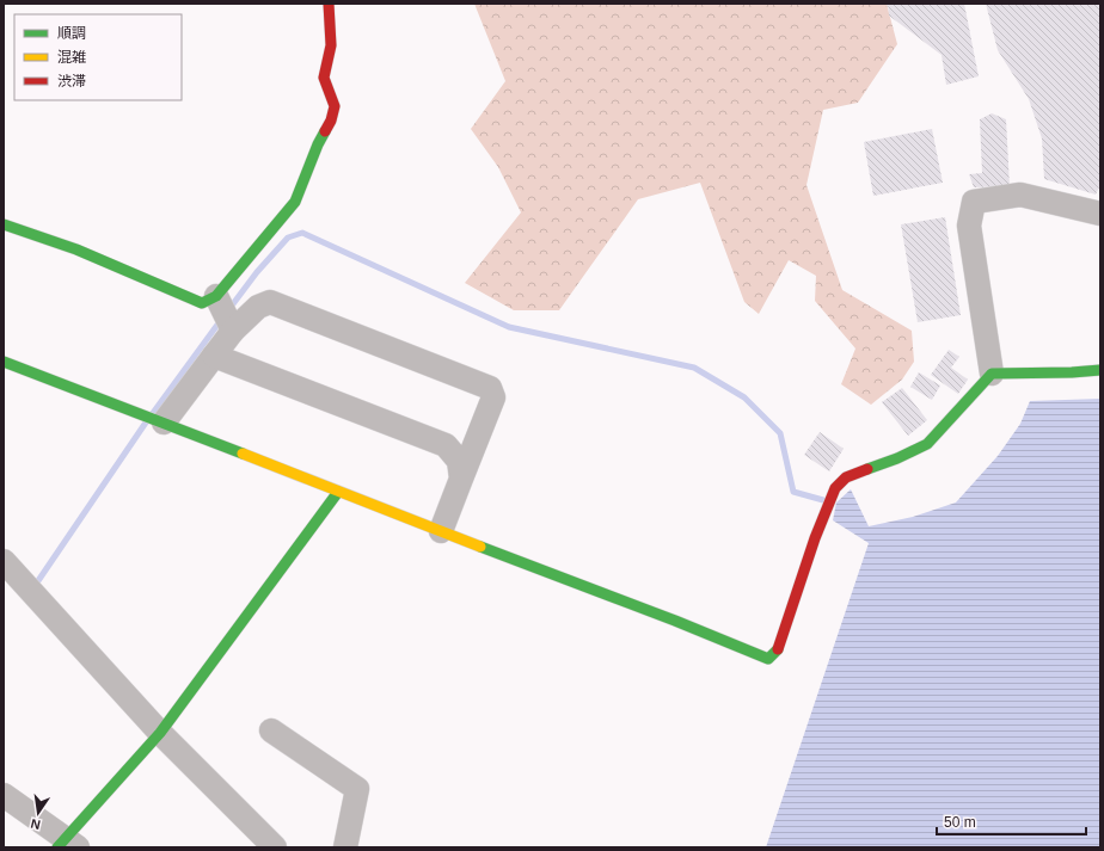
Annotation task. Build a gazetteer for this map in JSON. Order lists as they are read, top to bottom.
{
  "legend": ["順調", "混雑", "渋滞"],
  "scale_bar": "50 m",
  "north": "bottom"
}
